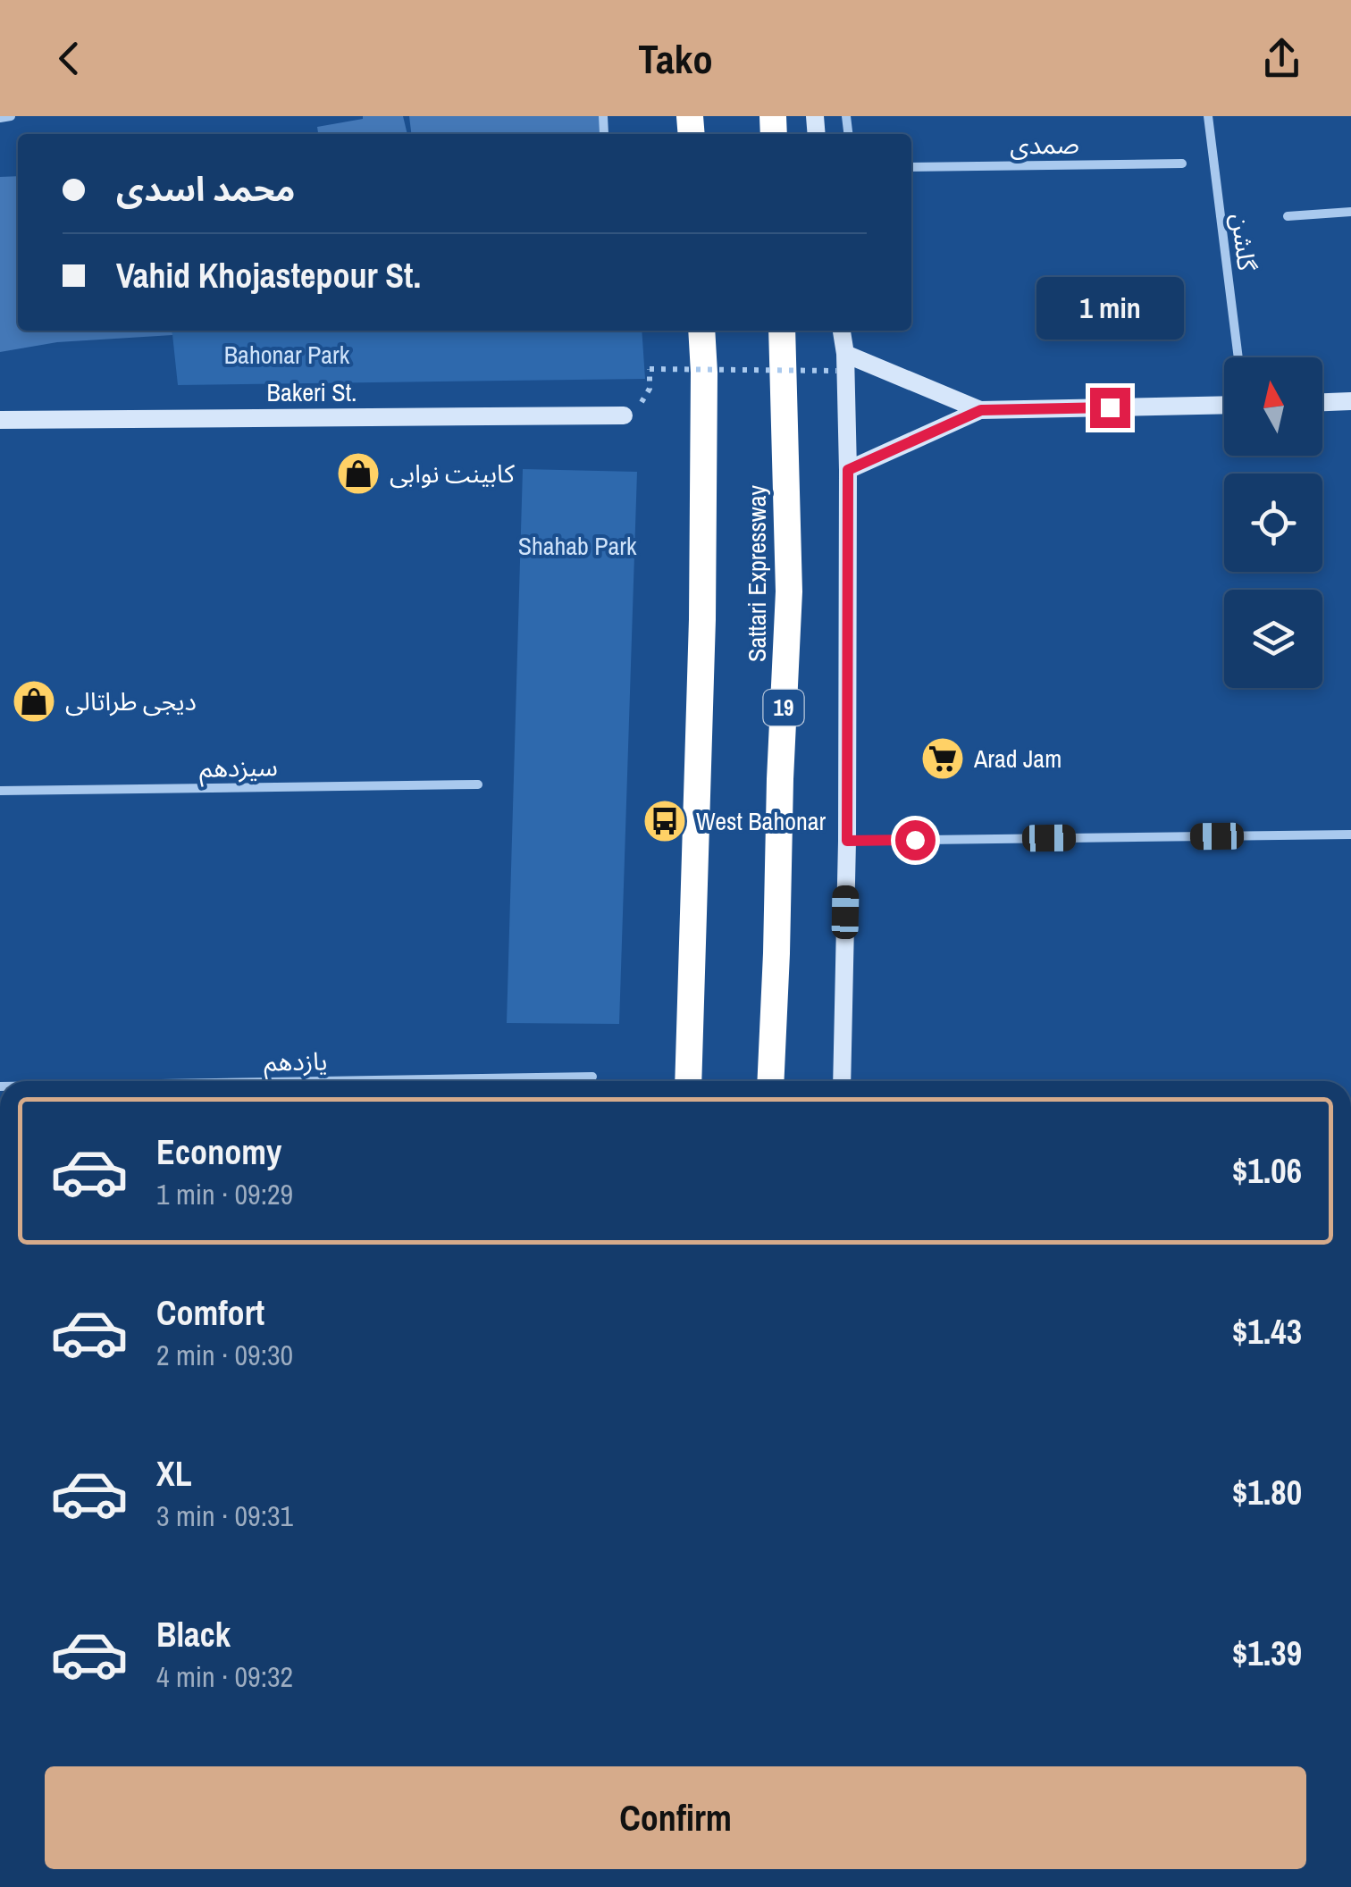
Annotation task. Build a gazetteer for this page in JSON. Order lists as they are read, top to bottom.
{
  "streets": {
    "highway": ["Sattari Expressway", "19"],
    "street": [
      "صمدی",
      "گلشن",
      "Bakeri St.",
      "سیزدهم",
      "یازدهم"
    ]
  },
  "parks": ["Bahonar Park", "Shahab Park"],
  "places": {
    "shop": ["کابینت نوابی", "دیجی طراتالی"],
    "supermarket": ["Arad Jam"],
    "bus stop": ["West Bahonar"]
  },
  "north": "top",
  "page": {
    "header": "Tako",
    "banner": ["محمد اسدی", "Vahid Khojastepour St."],
    "bubble": "1 min",
    "list": [
      {
        "name": "Economy",
        "note": "1 min · 09:29",
        "value": "$1.06"
      },
      {
        "name": "Comfort",
        "note": "2 min · 09:30",
        "value": "$1.43"
      },
      {
        "name": "XL",
        "note": "3 min · 09:31",
        "value": "$1.80"
      },
      {
        "name": "Black",
        "note": "4 min · 09:32",
        "value": "$1.39"
      }
    ],
    "buttons": "Confirm"
  }
}
